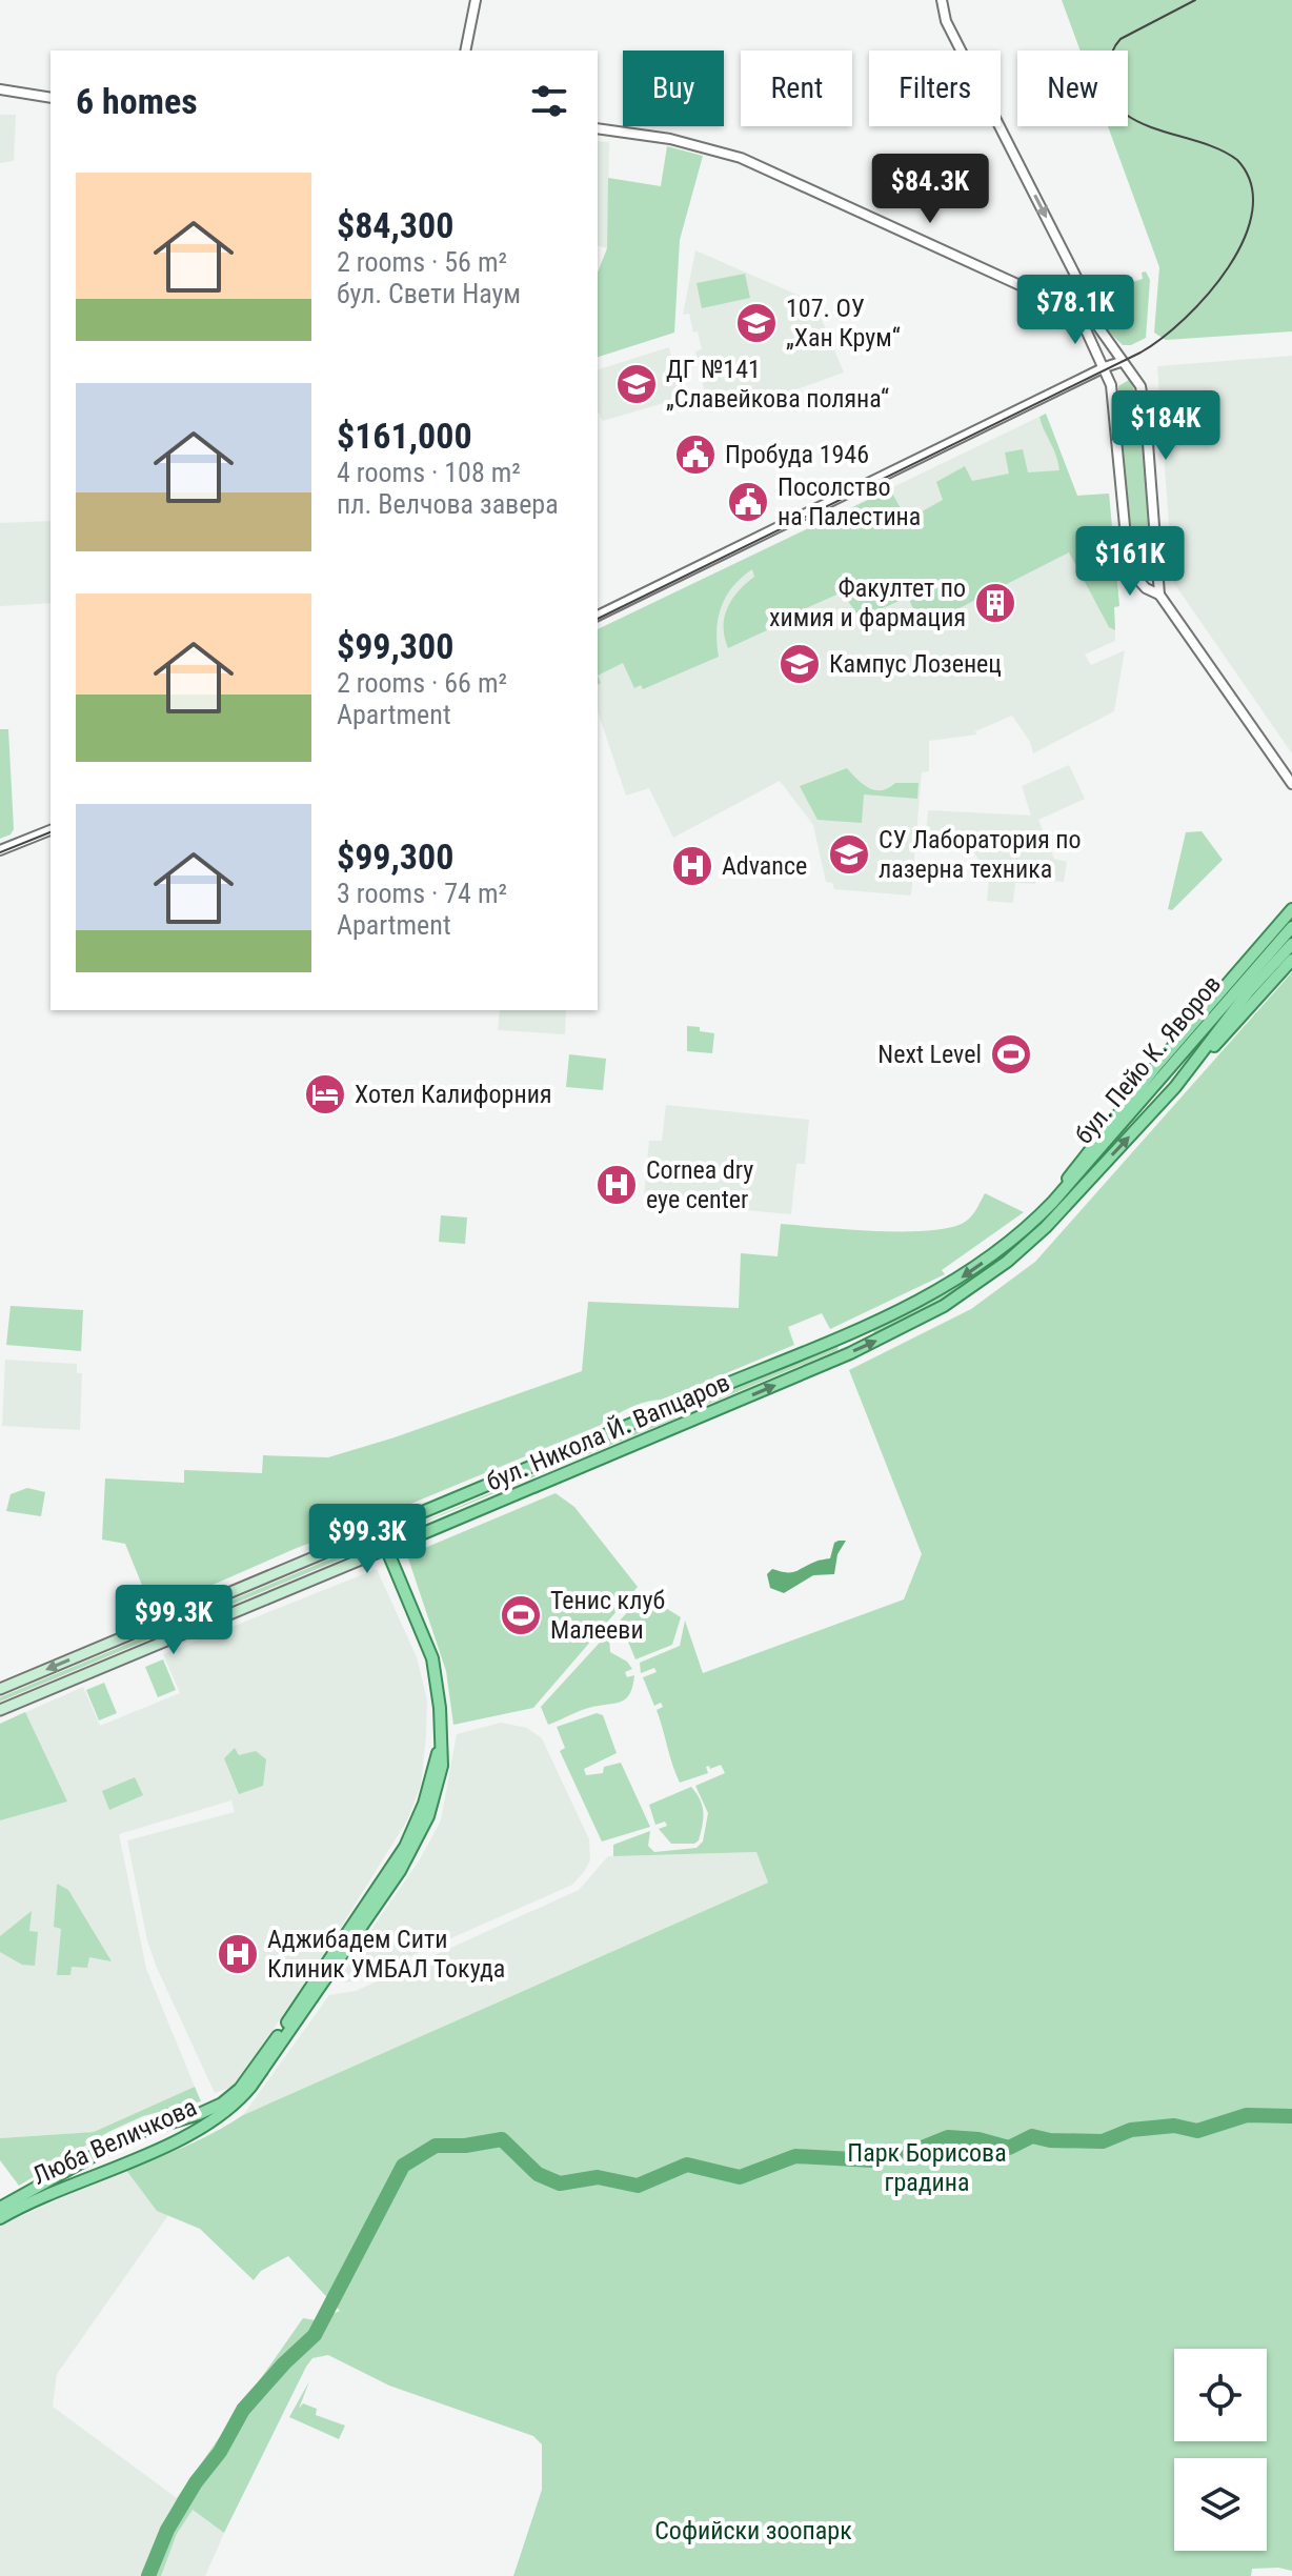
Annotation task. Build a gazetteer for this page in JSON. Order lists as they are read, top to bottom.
{
  "streets": {
    "main road": ["бул. Пейо К. Яворов", "бул. Никола Й. Вапцаров", "Люба Величкова"]
  },
  "crossings": [
    ["бул. Пейо К. Яворов", "бул. Никола Й. Вапцаров"]
  ],
  "parks": ["Парк Борисова градина", "Софийски зоопарк"],
  "places": {
    "school or university": [
      "107. ОУ „Хан Крум“",
      "ДГ №141 „Славейкова поляна“",
      "Кампус Лозенец",
      "СУ Лаборатория по лазерна техника"
    ],
    "public building": ["Пробуда 1946", "Посолство на Палестина"],
    "building": ["Факултет по химия и фармация"],
    "hospital": ["Advance", "Cornea dry eye center", "Аджибадем Сити Клиник УМБАЛ Токуда"],
    "sports": ["Next Level", "Тенис клуб Малееви"],
    "hotel": ["Хотел Калифорния"]
  },
  "page": {
    "chip": [
      "Buy",
      "Rent",
      "Filters",
      "New"
    ],
    "heading": "6 homes",
    "list": [
      {
        "name": "$84,300",
        "note": "2 rooms · 56 m² · бул. Свети Наум"
      },
      {
        "name": "$161,000",
        "note": "4 rooms · 108 m² · пл. Велчова завера"
      },
      {
        "name": "$99,300",
        "note": "2 rooms · 66 m² · Apartment"
      },
      {
        "name": "$99,300",
        "note": "3 rooms · 74 m² · Apartment"
      }
    ],
    "price": [
      "$84.3K",
      "$78.1K",
      "$184K",
      "$161K",
      "$99.3K",
      "$99.3K"
    ]
  }
}
